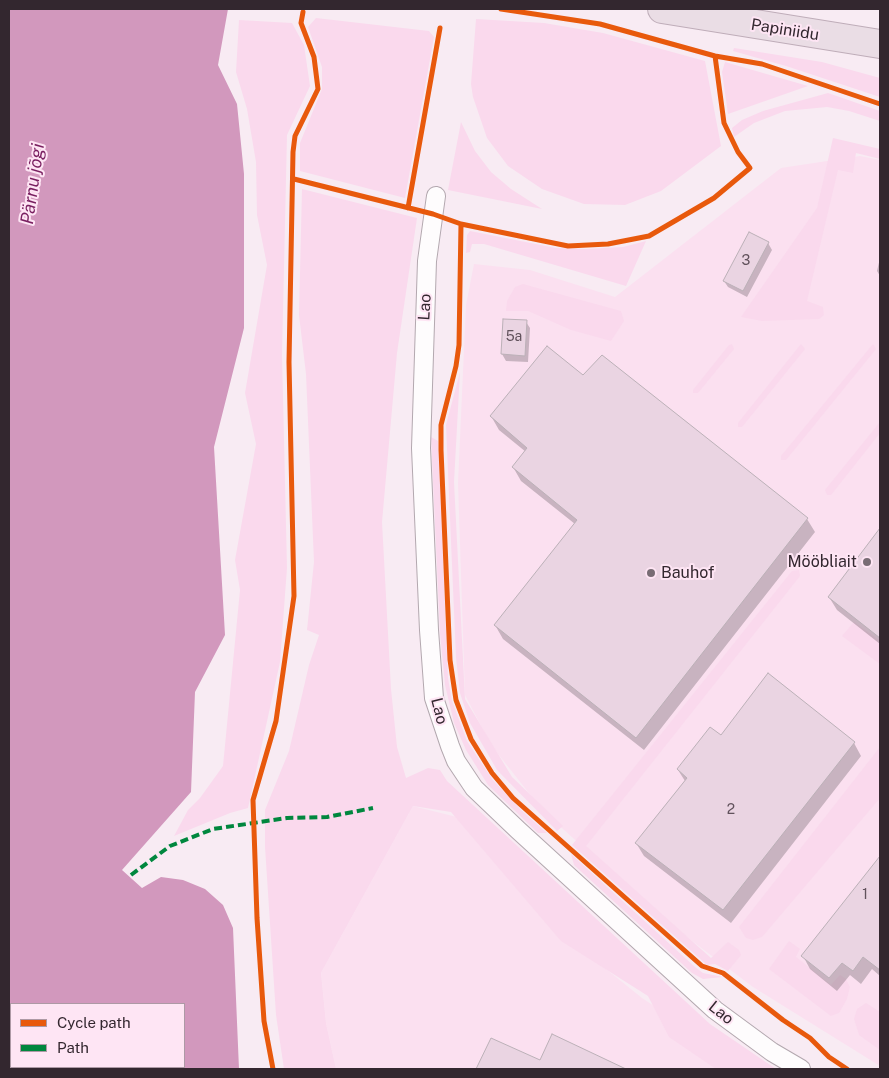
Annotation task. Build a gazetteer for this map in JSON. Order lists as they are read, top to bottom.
{
  "streets": {
    "highway": ["Papiniidu"],
    "street": ["Lao"]
  },
  "water": ["Pärnu jõgi"],
  "places": ["Mööbliait", "Bauhof"],
  "house_numbers": [
    "3",
    "5a",
    "2",
    "1"
  ],
  "legend": ["Cycle path", "Path"]
}
